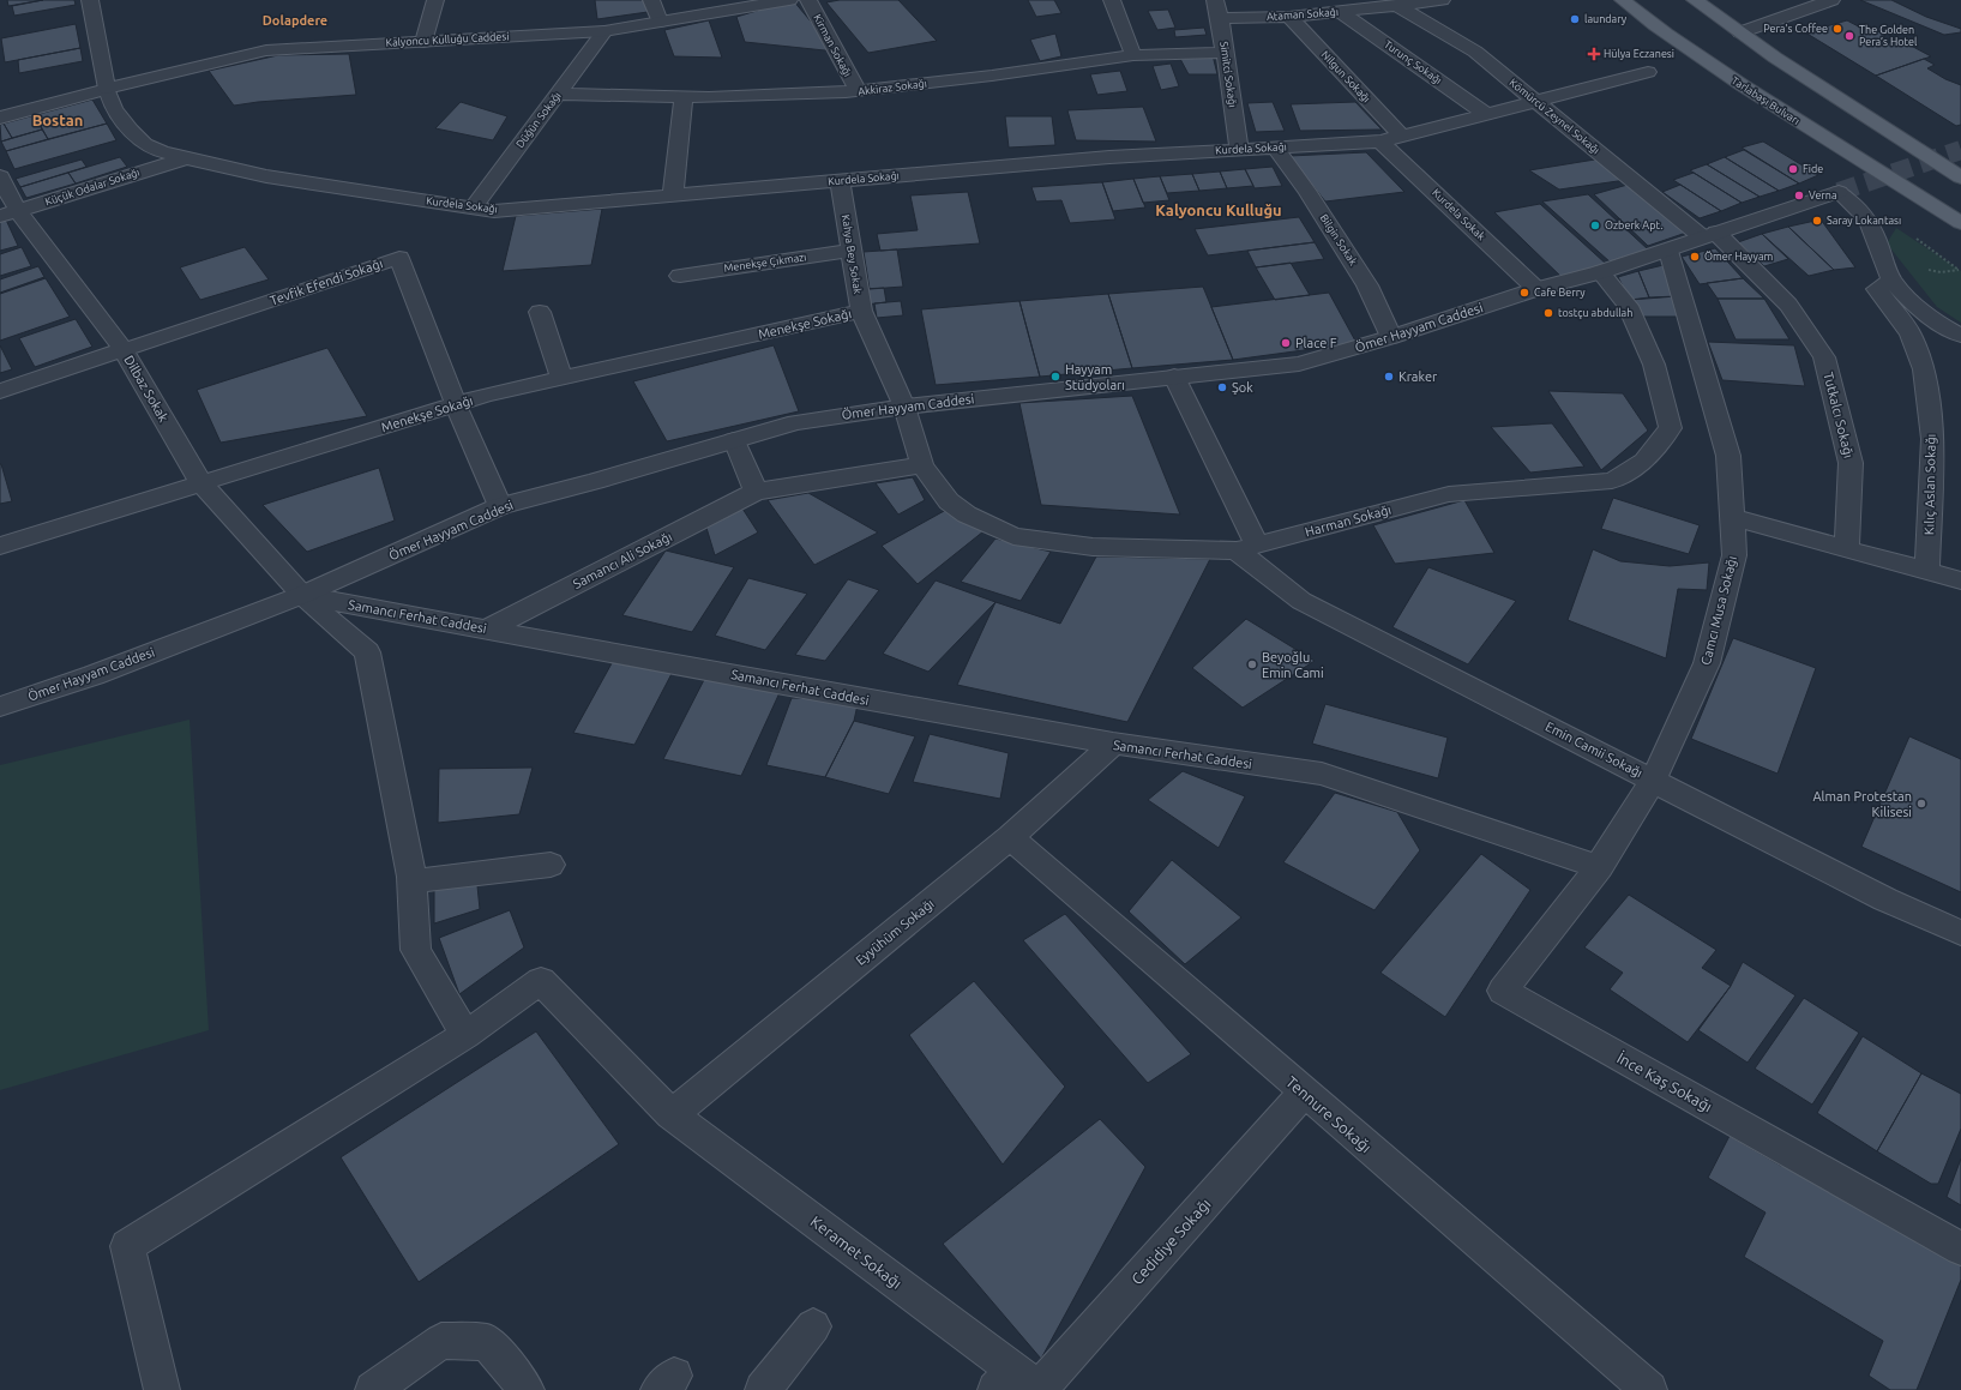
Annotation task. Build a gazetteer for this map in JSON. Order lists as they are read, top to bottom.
{
  "streets": {
    "main road": ["Tarlabaşı Bulvarı"],
    "street": [
      "Ataman Sokağı",
      "Kalyoncu Kulluğu Caddesi",
      "Kirman Sokağı",
      "Turunç Sokağı",
      "Simitci Sokağı",
      "Nilgun Sokağı",
      "Akkiraz Sokağı",
      "Kömürcü Zeynel Sokağı",
      "Düğün Sokağı",
      "Kurdela Sokağı",
      "Küçük Odalar Sokağı",
      "Kurdela Sokak",
      "Bilgin Sokak",
      "Kahya Bey Sokak",
      "Menekşe Çıkmazı",
      "Tevfik Efendi Sokağı",
      "Menekşe Sokağı",
      "Ömer Hayyam Caddesi",
      "Dilbaz Sokak",
      "Tutkalcı Sokağı",
      "Kılıç Aslan Sokağı",
      "Harman Sokağı",
      "Samancı Ali Sokağı",
      "Camcı Musa Sokağı",
      "Samancı Ferhat Caddesi",
      "Emin Camii Sokağı",
      "Eyyühüm Sokağı",
      "İnce Kaş Sokağı",
      "Tennure Sokağı",
      "Cedidiye Sokağı",
      "Keramet Sokağı"
    ]
  },
  "crossings": [
    ["Ataman Sokağı", "Turunç Sokağı"],
    ["Ataman Sokağı", "Simitci Sokağı"],
    ["Ataman Sokağı", "Nilgun Sokağı"],
    ["Ataman Sokağı", "Kömürcü Zeynel Sokağı"],
    ["Kalyoncu Kulluğu Caddesi", "Düğün Sokağı"],
    ["Kalyoncu Kulluğu Caddesi", "Kurdela Sokağı"],
    ["Kirman Sokağı", "Akkiraz Sokağı"],
    ["Turunç Sokağı", "Kurdela Sokağı"],
    ["Simitci Sokağı", "Akkiraz Sokağı"],
    ["Simitci Sokağı", "Kurdela Sokağı"],
    ["Nilgun Sokağı", "Kurdela Sokağı"],
    ["Akkiraz Sokağı", "Düğün Sokağı"],
    ["Kömürcü Zeynel Sokağı", "Kurdela Sokağı"],
    ["Kömürcü Zeynel Sokağı", "Ömer Hayyam Caddesi"],
    ["Kömürcü Zeynel Sokağı", "Tutkalcı Sokağı"],
    ["Düğün Sokağı", "Kurdela Sokağı"],
    ["Kurdela Sokağı", "Küçük Odalar Sokağı"],
    ["Kurdela Sokağı", "Kurdela Sokak"],
    ["Kurdela Sokağı", "Bilgin Sokak"],
    ["Kurdela Sokağı", "Kahya Bey Sokak"],
    ["Küçük Odalar Sokağı", "Dilbaz Sokak"],
    ["Kurdela Sokak", "Ömer Hayyam Caddesi"],
    ["Bilgin Sokak", "Ömer Hayyam Caddesi"],
    ["Kahya Bey Sokak", "Menekşe Çıkmazı"],
    ["Kahya Bey Sokak", "Menekşe Sokağı"],
    ["Kahya Bey Sokak", "Ömer Hayyam Caddesi"],
    ["Kahya Bey Sokak", "Harman Sokağı"],
    ["Tevfik Efendi Sokağı", "Menekşe Sokağı"],
    ["Tevfik Efendi Sokağı", "Ömer Hayyam Caddesi"],
    ["Tevfik Efendi Sokağı", "Dilbaz Sokak"],
    ["Menekşe Sokağı", "Dilbaz Sokak"],
    ["Ömer Hayyam Caddesi", "Dilbaz Sokak"],
    ["Ömer Hayyam Caddesi", "Tutkalcı Sokağı"],
    ["Ömer Hayyam Caddesi", "Kılıç Aslan Sokağı"],
    ["Ömer Hayyam Caddesi", "Harman Sokağı"],
    ["Ömer Hayyam Caddesi", "Camcı Musa Sokağı"],
    ["Ömer Hayyam Caddesi", "Samancı Ferhat Caddesi"],
    ["Dilbaz Sokak", "Samancı Ferhat Caddesi"],
    ["Harman Sokağı", "Samancı Ali Sokağı"],
    ["Harman Sokağı", "Emin Camii Sokağı"],
    ["Samancı Ali Sokağı", "Samancı Ferhat Caddesi"],
    ["Camcı Musa Sokağı", "Samancı Ferhat Caddesi"],
    ["Camcı Musa Sokağı", "Emin Camii Sokağı"],
    ["Camcı Musa Sokağı", "İnce Kaş Sokağı"],
    ["Samancı Ferhat Caddesi", "Eyyühüm Sokağı"],
    ["Samancı Ferhat Caddesi", "İnce Kaş Sokağı"],
    ["Samancı Ferhat Caddesi", "Keramet Sokağı"],
    ["Eyyühüm Sokağı", "Tennure Sokağı"],
    ["Eyyühüm Sokağı", "Keramet Sokağı"],
    ["Tennure Sokağı", "Cedidiye Sokağı"],
    ["Cedidiye Sokağı", "Keramet Sokağı"]
  ],
  "districts": ["Dolapdere", "Bostan", "Kalyoncu Kulluğu"],
  "places": {
    "other": [
      "laundary",
      "Pera's Coffee",
      "The Golden Pera’s Hotel",
      "Fide",
      "Verna",
      "Saray Lokantası",
      "Ozberk Apt.",
      "Ömer Hayyam",
      "Cafe Berry",
      "tostçu abdullah",
      "Place F",
      "Hayyam Stüdyoları",
      "Kraker",
      "Şok",
      "Beyoğlu Emin Cami",
      "Alman Protestan Kilisesi"
    ],
    "health": ["Hülya Eczanesi"]
  }
}
